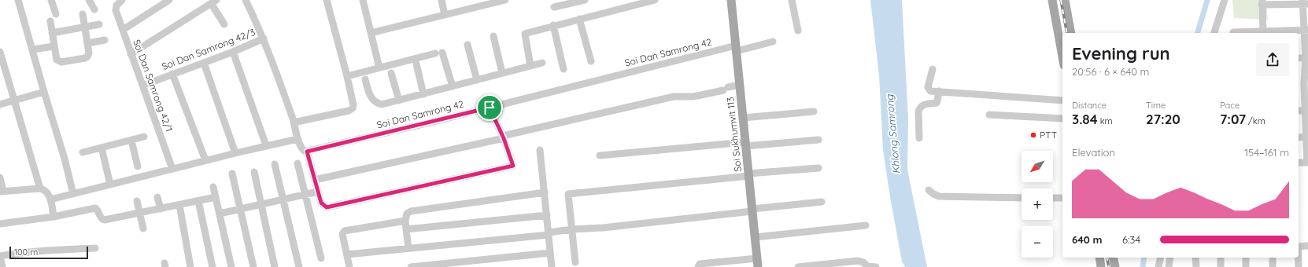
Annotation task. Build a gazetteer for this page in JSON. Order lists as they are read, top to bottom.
{
  "streets": {
    "main road": ["Soi Sukhumvit 113"],
    "street": ["Soi Dan Samrong 42/3", "Soi Dan Samrong 42", "Soi Dan Samrong 42/1"]
  },
  "crossings": [
    ["Soi Dan Samrong 42/3", "Soi Dan Samrong 42/1"],
    ["Soi Dan Samrong 42", "Soi Sukhumvit 113"]
  ],
  "water": ["Khlong Samrong"],
  "places": ["PTT"],
  "scale_bar": "100 m",
  "north": "bottom left",
  "page": {
    "heading": ["Evening run", "20:56 · 6 × 640 m"],
    "stats": [
      ["Distance", "3.84 km"],
      ["Time", "27:20"],
      ["Pace", "7:07 /km"]
    ],
    "chart": ["Elevation", "154–161 m"],
    "map_buttons": ["+", "−"],
    "list": [
      {
        "name": "640 m",
        "note": "6:34"
      }
    ],
    "scale": "100 m"
  }
}
